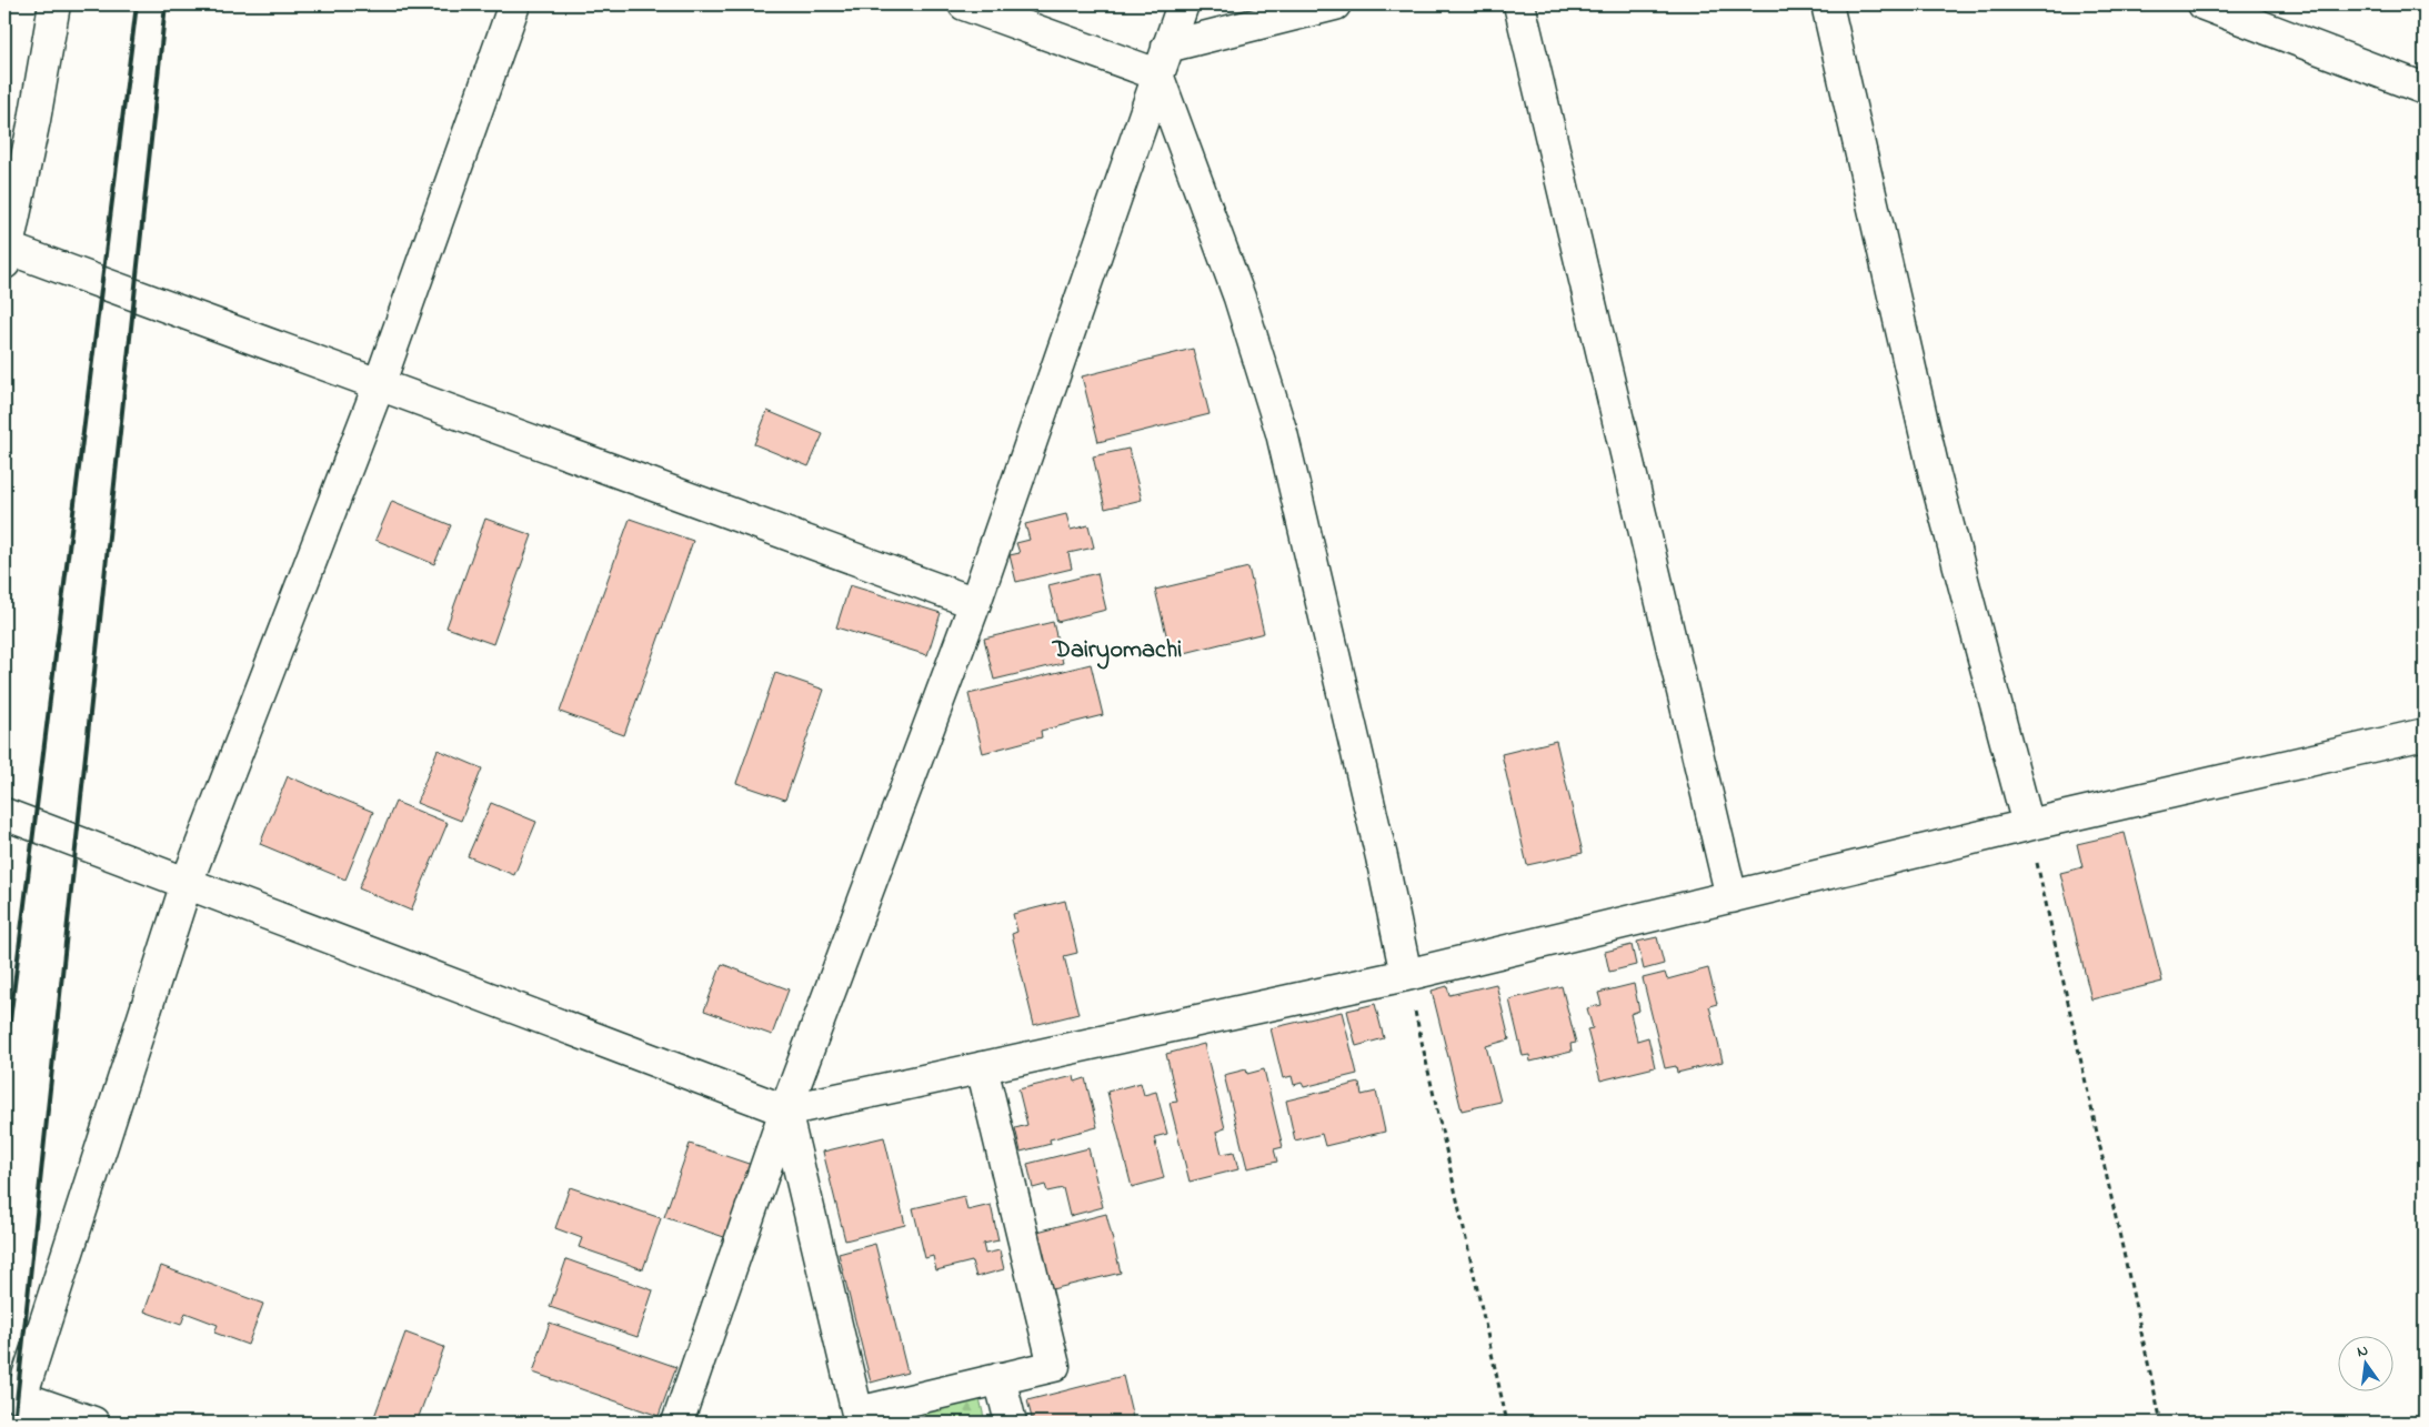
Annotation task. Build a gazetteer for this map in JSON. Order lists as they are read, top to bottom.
{
  "districts": ["Dairyomachi"],
  "north": "top"
}
